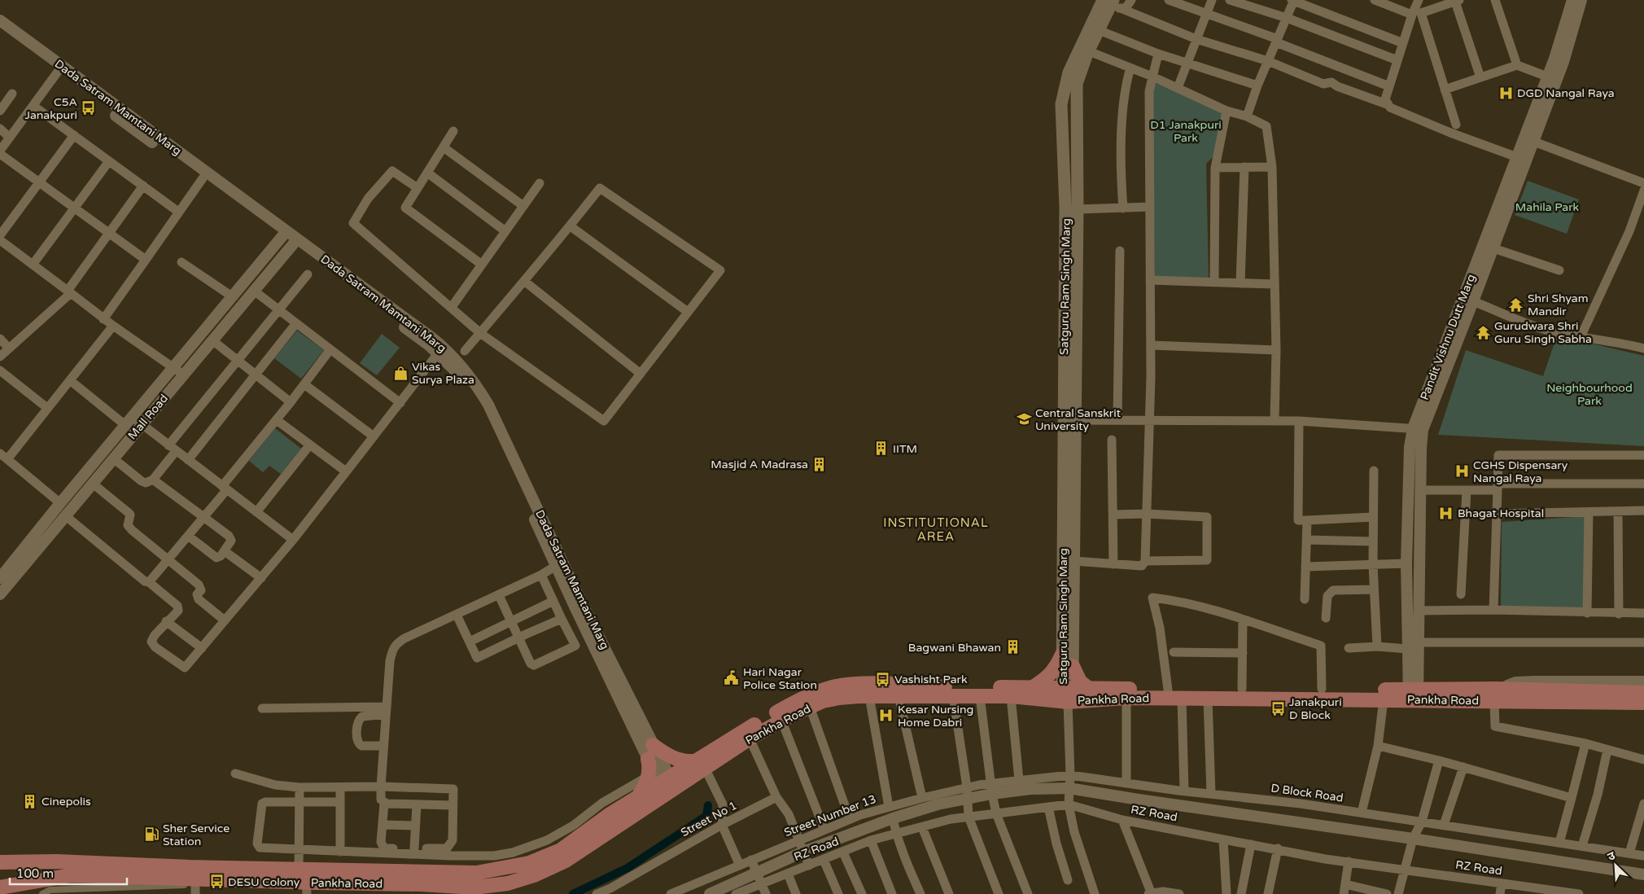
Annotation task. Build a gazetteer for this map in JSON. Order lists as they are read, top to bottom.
{
  "streets": {
    "main road": ["Satguru Ram Singh Marg", "Pankha Road"],
    "street": [
      "Dada Satram Mamtani Marg",
      "Pandit Vishnu Dutt Marg",
      "Mall Road",
      "D Block Road",
      "RZ Road",
      "Street Number 13",
      "Street No 1"
    ]
  },
  "crossings": [
    ["Dada Satram Mamtani Marg", "Mall Road"],
    ["Dada Satram Mamtani Marg", "Pankha Road"],
    ["Satguru Ram Singh Marg", "Pankha Road"],
    ["Pandit Vishnu Dutt Marg", "Pankha Road"]
  ],
  "districts": ["INSTITUTIONAL AREA"],
  "parks": ["D1 Janakpuri Park", "Mahila Park", "Neighbourhood Park"],
  "places": {
    "hospital": [
      "DGD Nangal Raya",
      "CGHS Dispensary Nangal Raya",
      "Bhagat Hospital",
      "Kesar Nursing Home Dabri"
    ],
    "bus stop": [
      "C5A Janakpuri",
      "Vashisht Park",
      "Janakpuri D Block",
      "DESU Colony"
    ],
    "temple": ["Shri Shyam Mandir", "Gurudwara Shri Guru Singh Sabha"],
    "shop": ["Vikas Surya Plaza"],
    "school or university": ["Central Sanskrit University"],
    "building": [
      "IITM",
      "Masjid A Madrasa",
      "Bagwani Bhawan",
      "Cinepolis"
    ],
    "public building": ["Hari Nagar Police Station"],
    "fuel station": ["Sher Service Station"]
  },
  "scale_bar": "100 m",
  "north": "top left"
}
